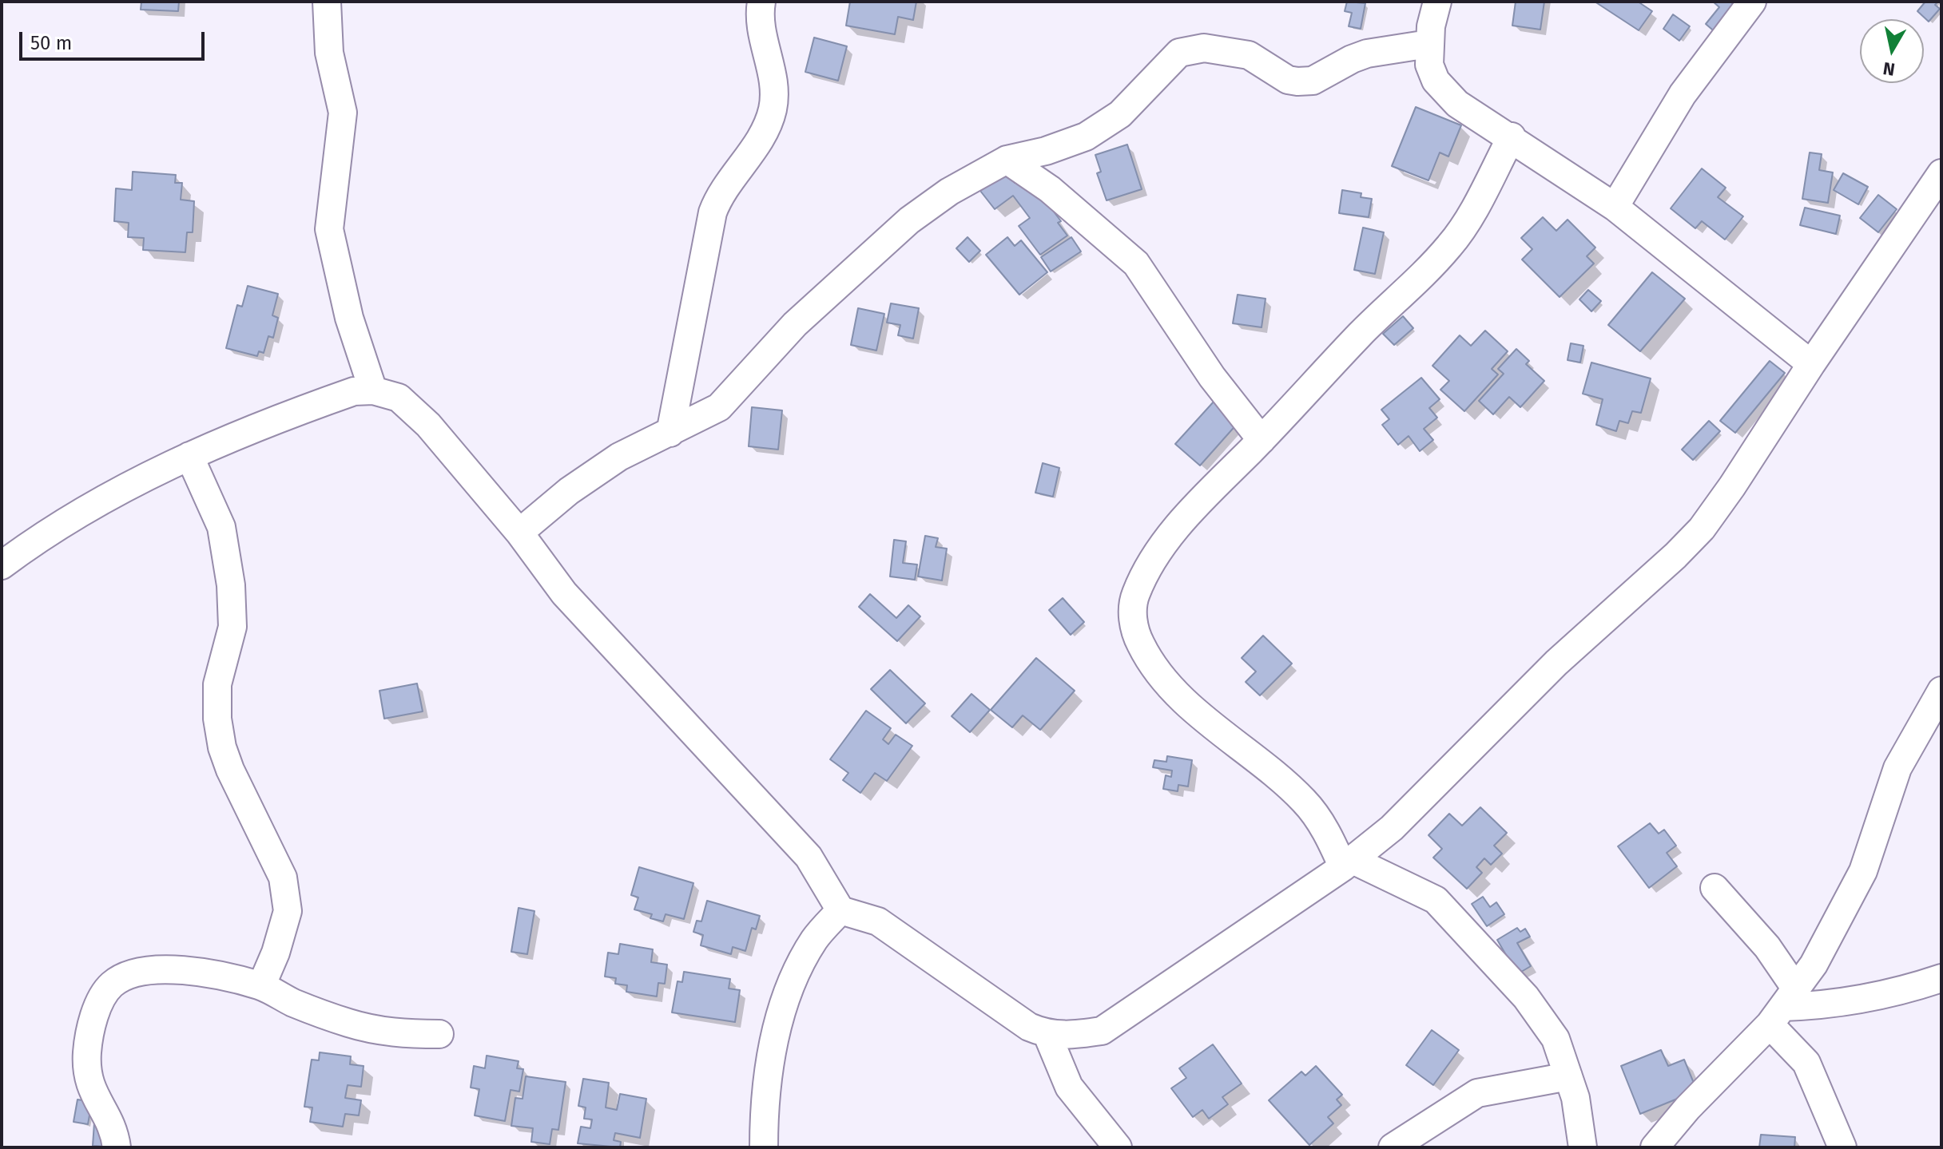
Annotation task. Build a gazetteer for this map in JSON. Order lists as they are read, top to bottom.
{
  "scale_bar": "50 m",
  "north": "bottom"
}
